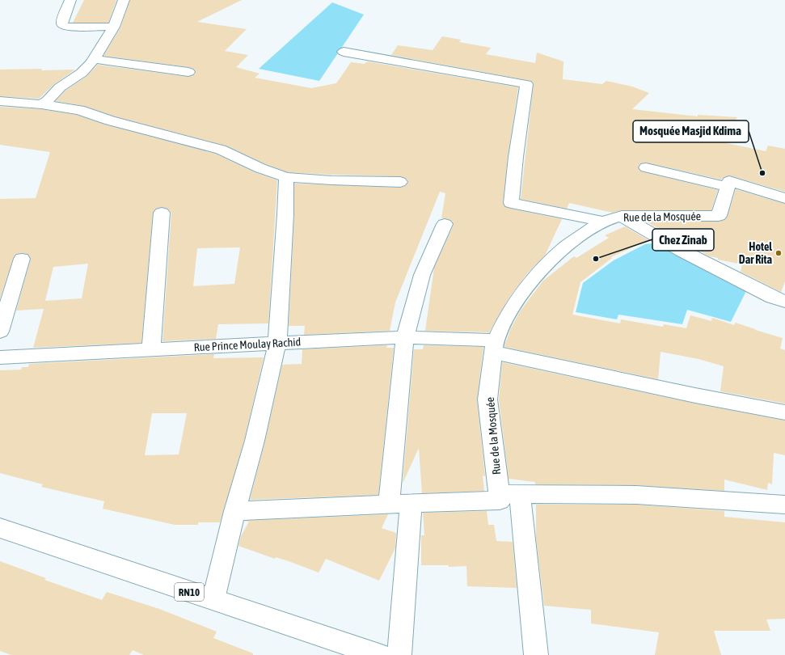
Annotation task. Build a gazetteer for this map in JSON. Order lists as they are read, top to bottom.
{
  "streets": {
    "street": ["Rue de la Mosquée", "Rue Prince Moulay Rachid", "RN10"]
  },
  "crossings": [
    ["Rue de la Mosquée", "Rue Prince Moulay Rachid"]
  ],
  "places": ["Mosquée Masjid Kdima", "Hotel Dar Rita", "Chez Zinab"]
}
